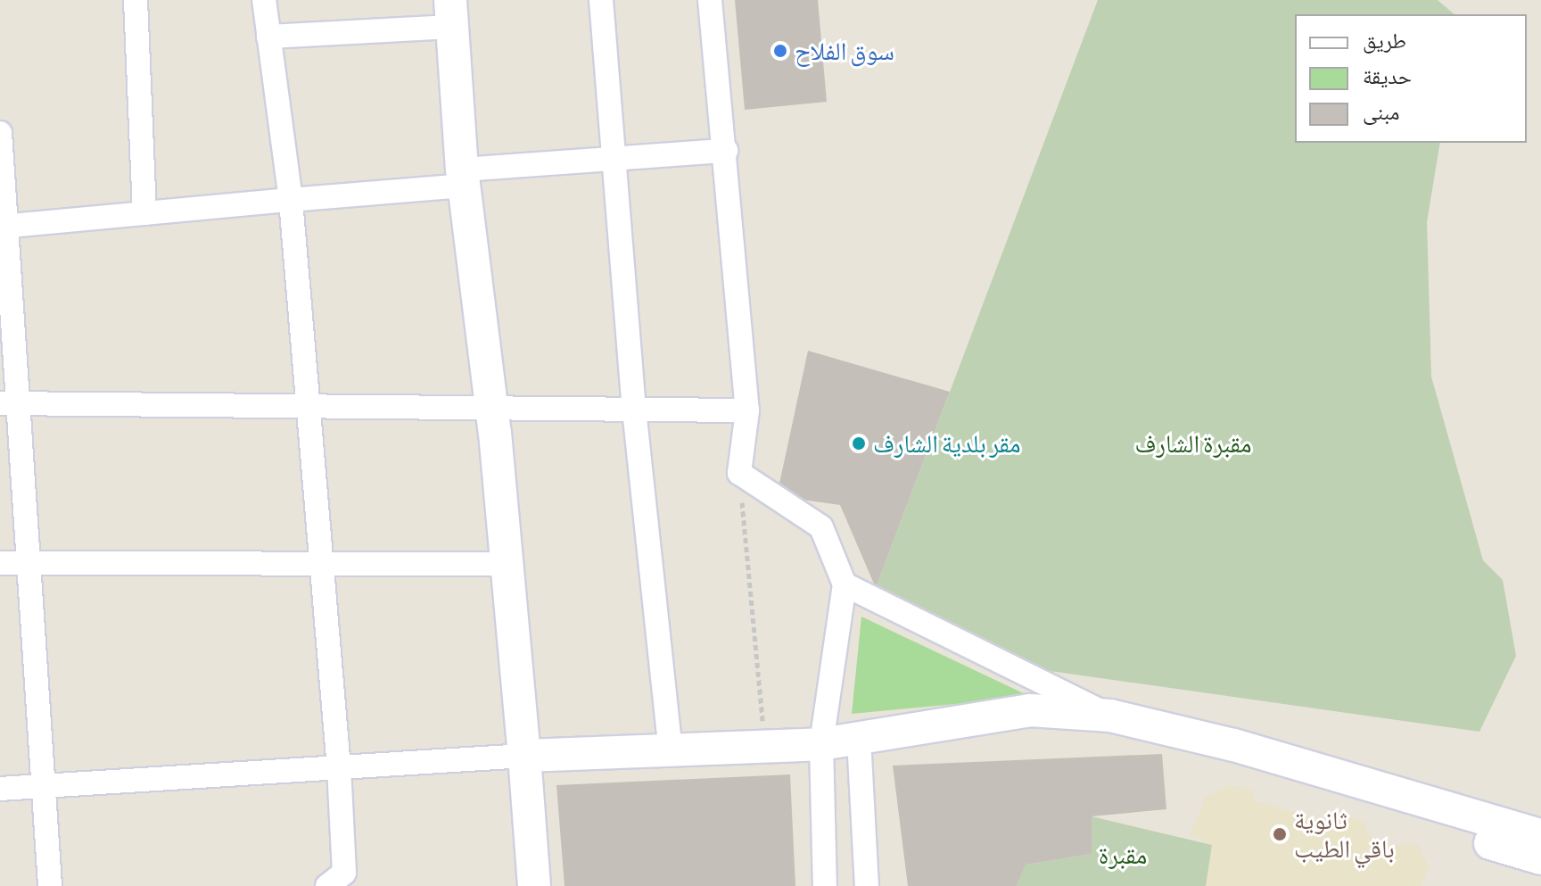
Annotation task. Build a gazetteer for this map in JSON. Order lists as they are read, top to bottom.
{
  "parks": ["مقبرة الشارف", "مقبرة"],
  "places": ["سوق الفلاح", "مقر بلدية الشارف", "ثانوية باقي الطيب"],
  "legend": ["طريق", "حديقة", "مبنى"]
}
